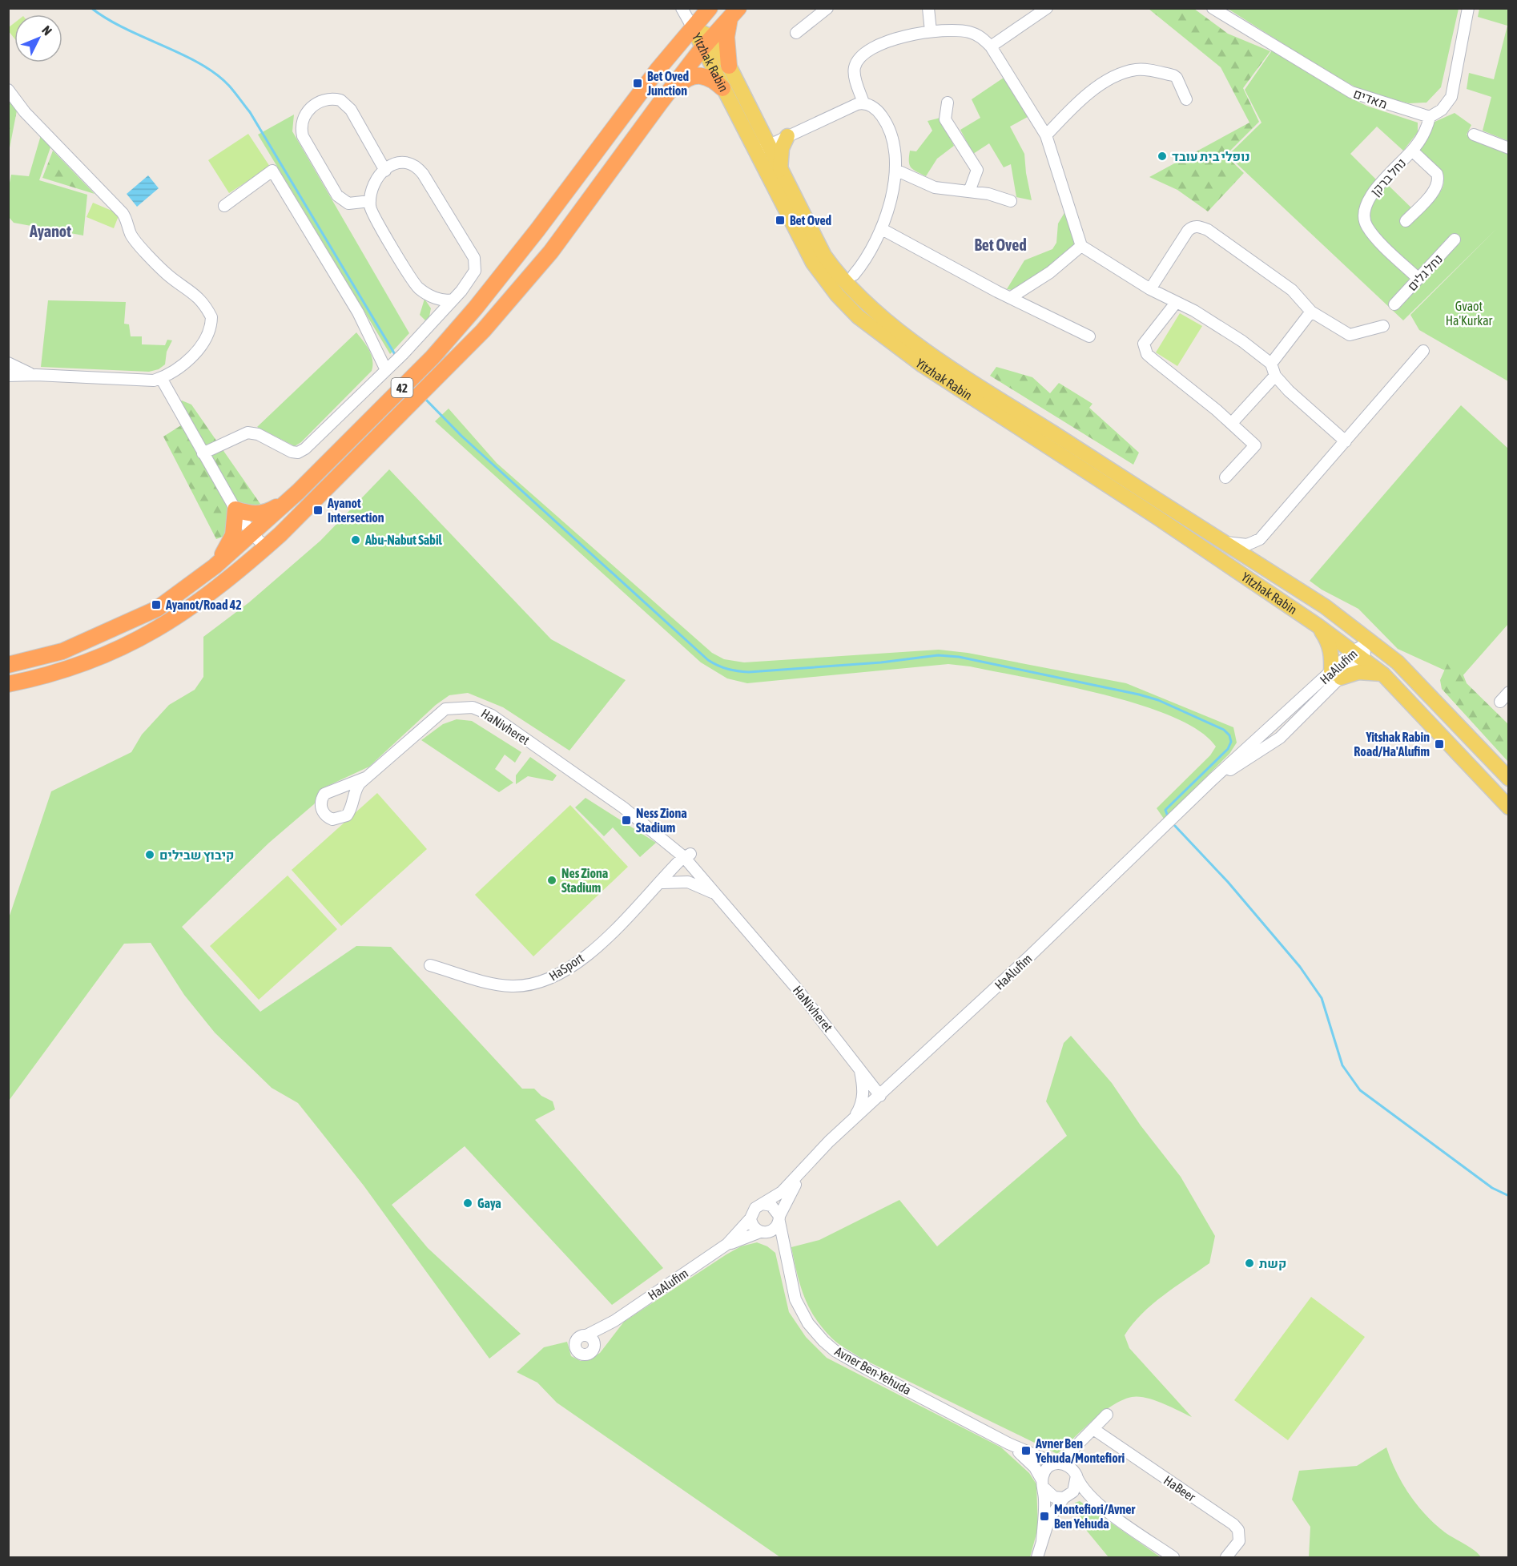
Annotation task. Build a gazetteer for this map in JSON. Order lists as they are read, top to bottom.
{
  "streets": {
    "highway": ["42"],
    "main road": ["Yitzhak Rabin"],
    "street": [
      "מאדים",
      "נחל ברקן",
      "נחל גלים",
      "HaAlufim",
      "HaNivheret",
      "HaSport",
      "Avner Ben-Yehuda",
      "HaBeer"
    ]
  },
  "crossings": [
    ["Yitzhak Rabin", "42"],
    ["Yitzhak Rabin", "HaAlufim"],
    ["מאדים", "נחל ברקן"],
    ["נחל ברקן", "נחל גלים"],
    ["HaAlufim", "HaNivheret"],
    ["HaAlufim", "Avner Ben-Yehuda"],
    ["HaNivheret", "HaSport"]
  ],
  "districts": ["Ayanot", "Bet Oved"],
  "parks": ["Gvaot Ha'Kurkar"],
  "places": {
    "transit": [
      "Bet Oved Junction",
      "Bet Oved",
      "Ayanot Intersection",
      "Ayanot/Road 42",
      "Yitshak Rabin Road/Ha'Alufim",
      "Ness Ziona Stadium",
      "Avner Ben Yehuda/Montefiori",
      "Montefiori/Avner Ben Yehuda"
    ],
    "other": [
      "נופלי בית עובד",
      "Abu-Nabut Sabil",
      "קיבוץ שבילים",
      "Nes Ziona Stadium",
      "Gaya",
      "קשת"
    ]
  },
  "north": "top right"
}
